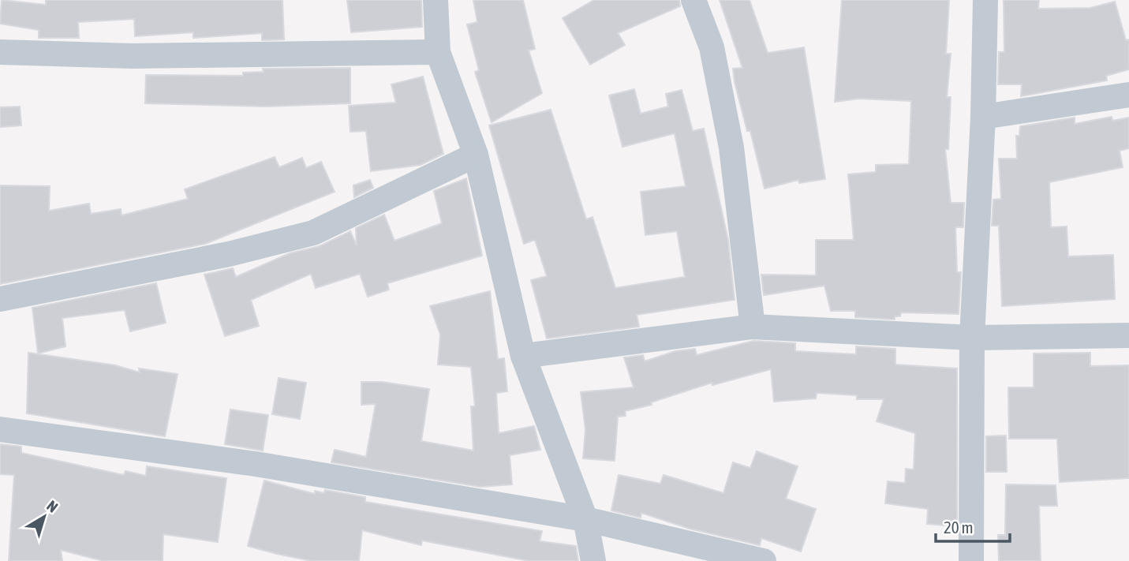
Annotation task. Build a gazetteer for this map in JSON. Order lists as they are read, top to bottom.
{
  "scale_bar": "20 m",
  "north": "top right"
}
